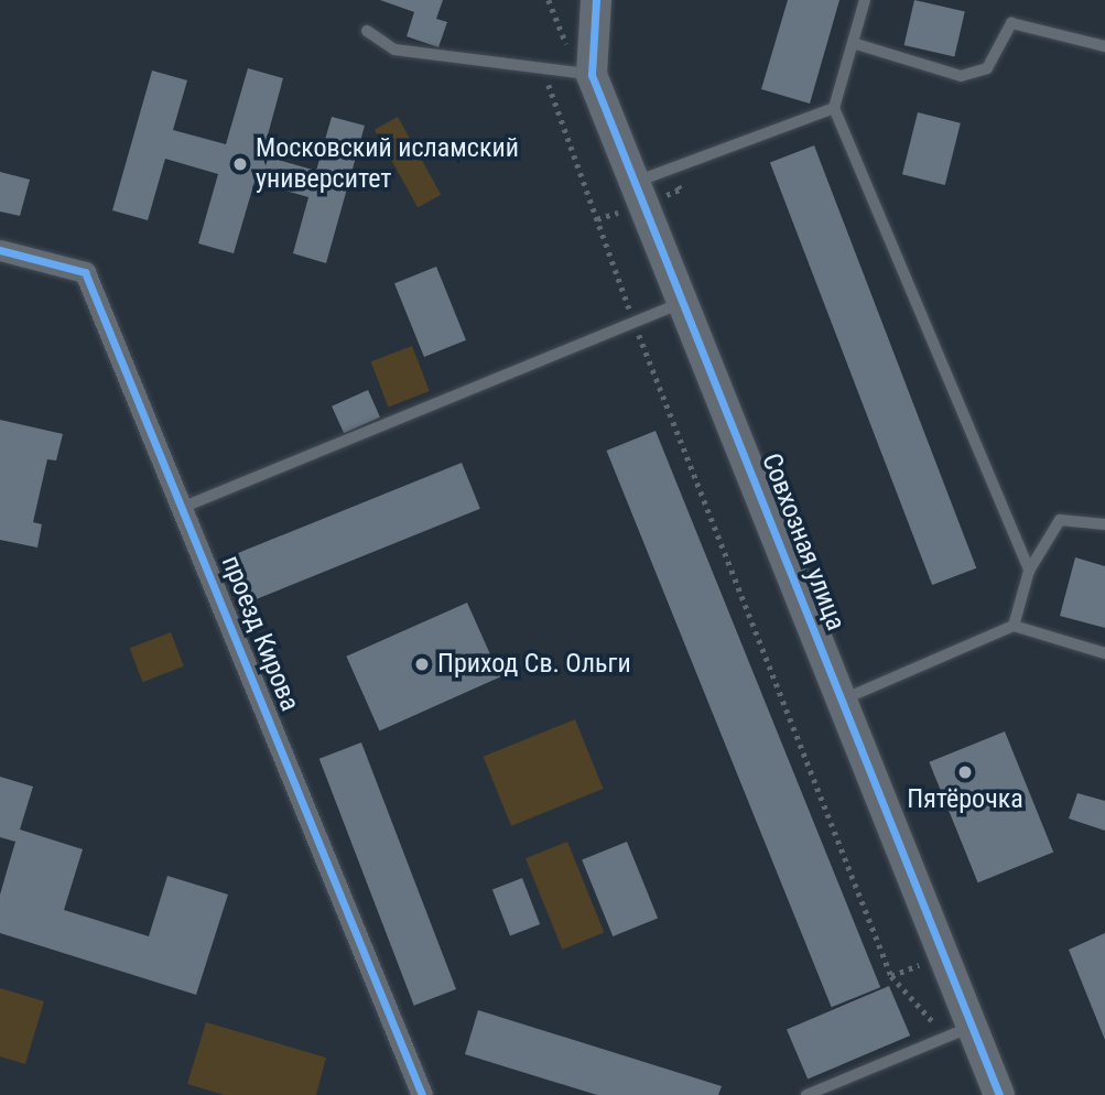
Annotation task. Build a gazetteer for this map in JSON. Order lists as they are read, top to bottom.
{
  "streets": {
    "street": ["Совхозная улица", "проезд Кирова"]
  },
  "places": ["Московский исламский университет", "Приход Св. Ольги", "Пятёрочка"]
}
